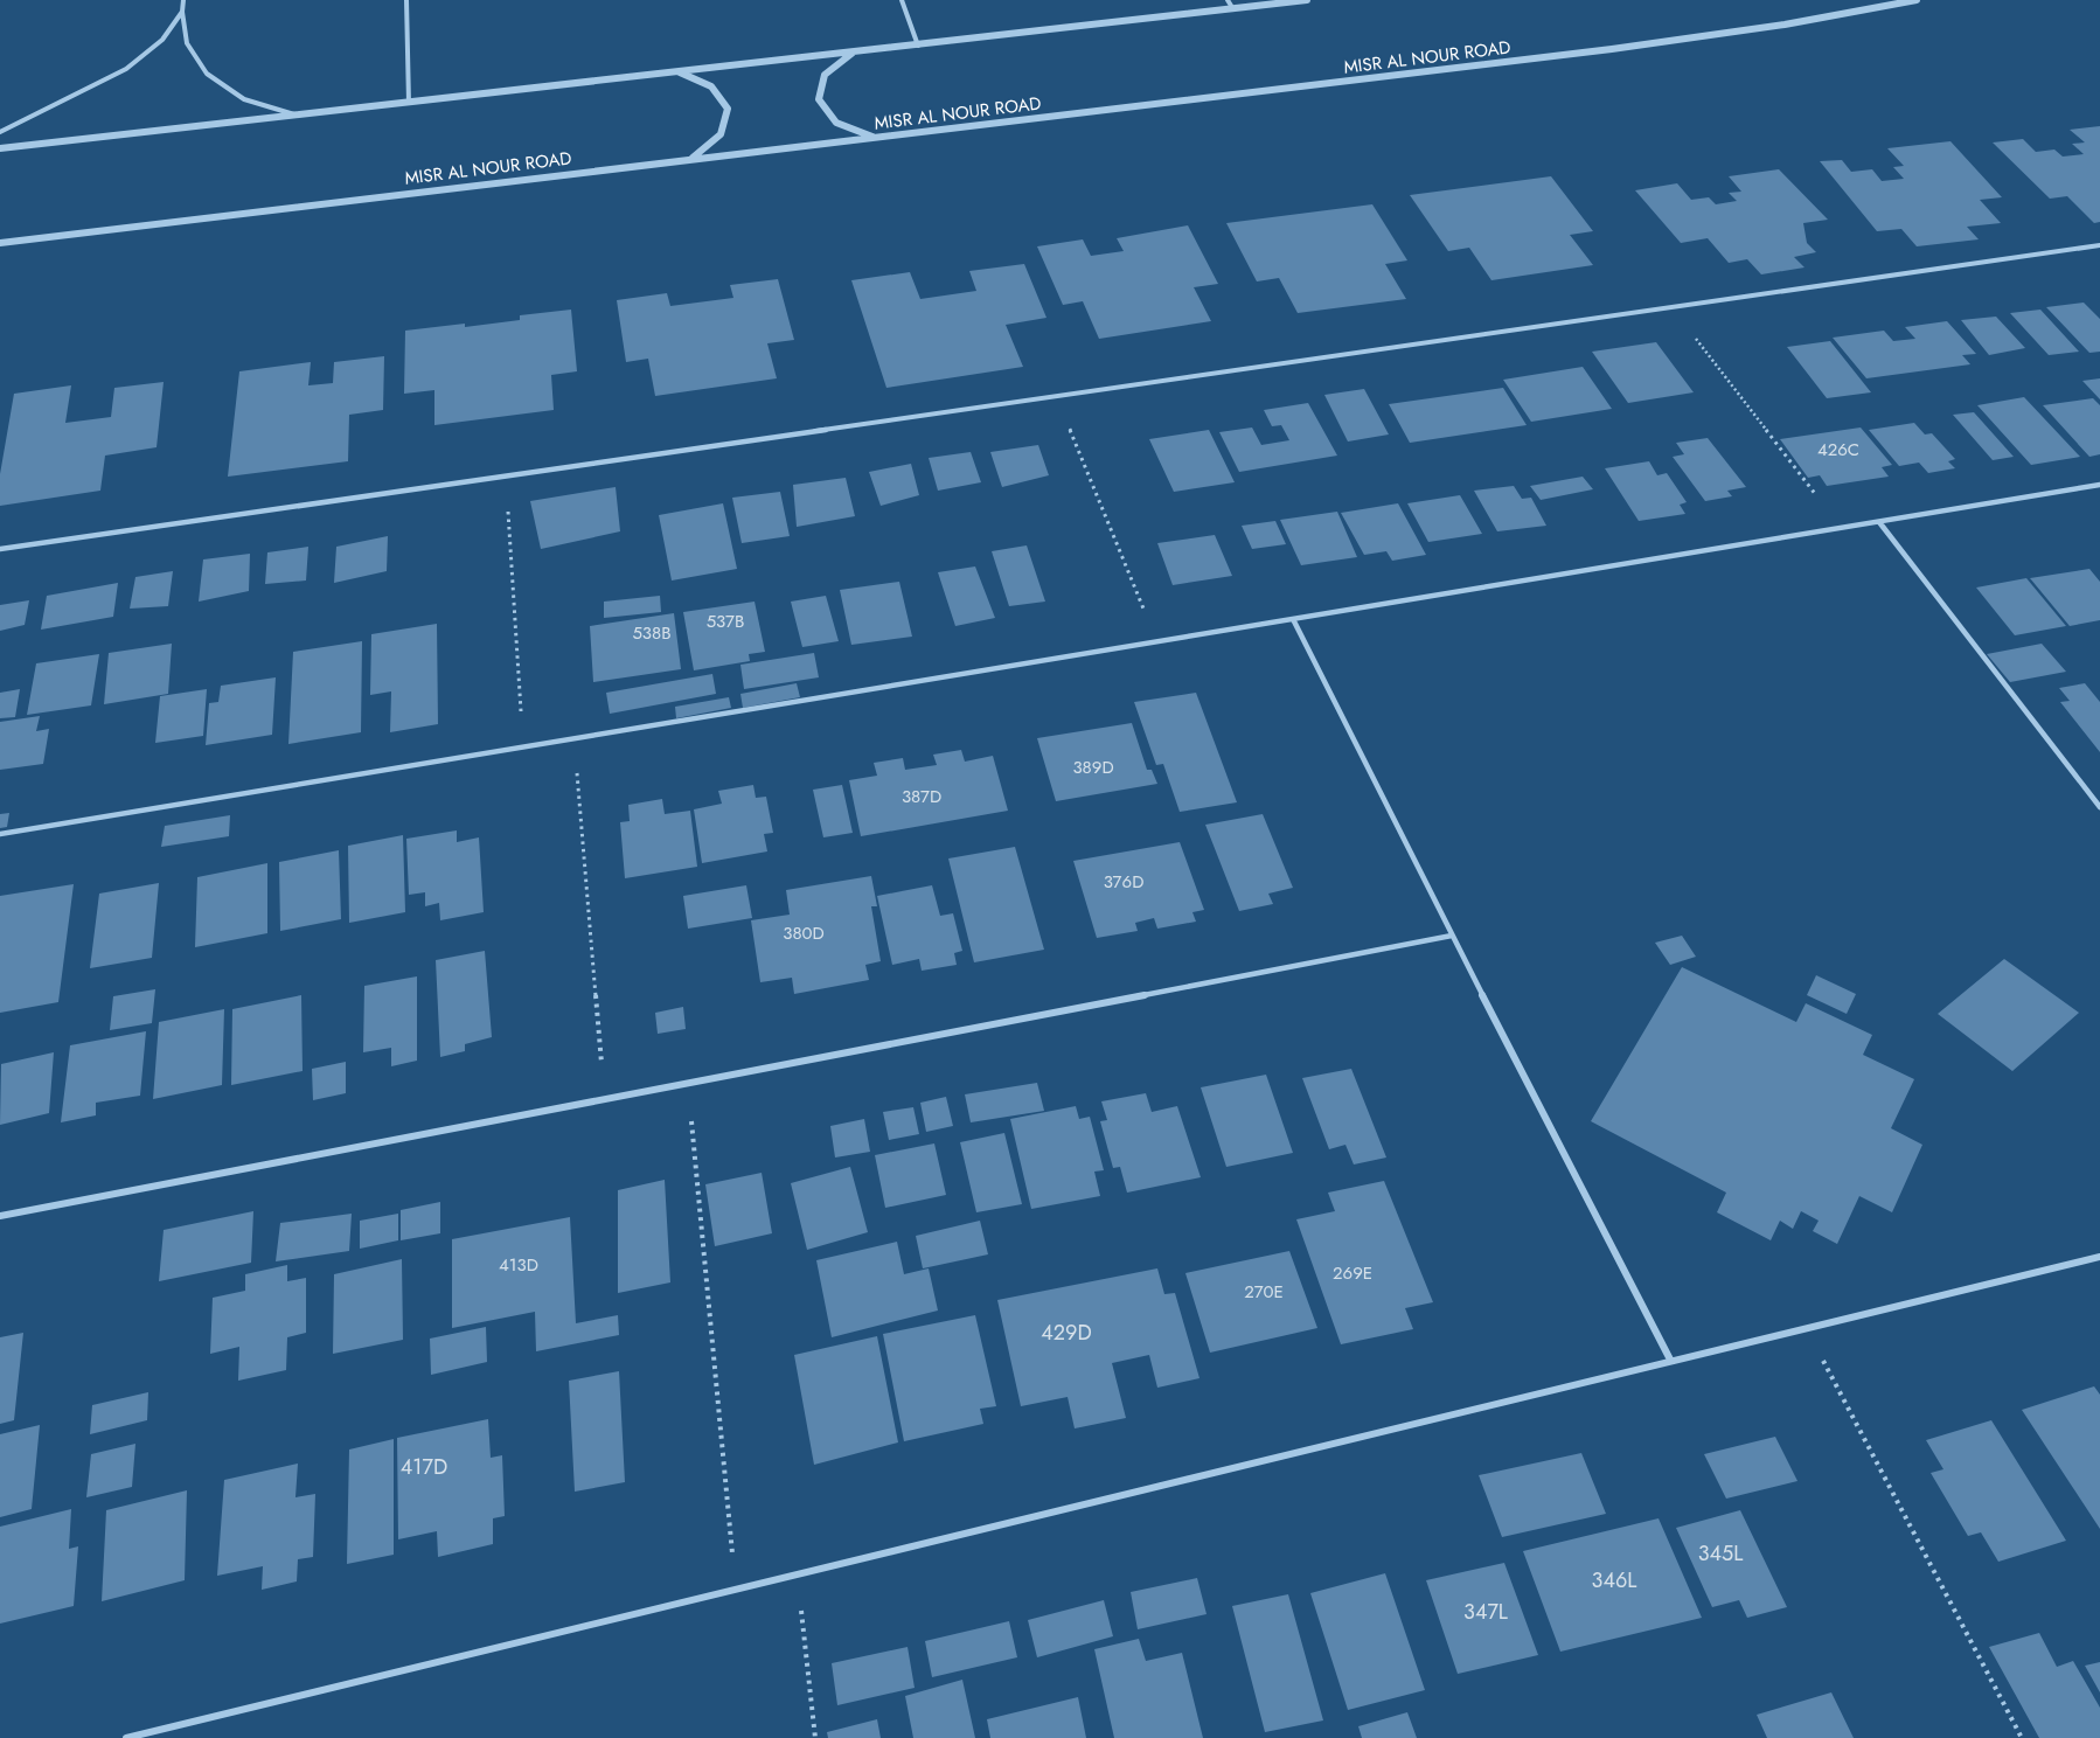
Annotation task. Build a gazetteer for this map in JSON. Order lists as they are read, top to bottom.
{
  "streets": {
    "street": ["MISR AL NOUR ROAD"]
  },
  "house_numbers": [
    "426C",
    "537B",
    "538B",
    "389D",
    "387D",
    "376D",
    "380D",
    "413D",
    "269E",
    "270E",
    "429D",
    "417D",
    "345L",
    "346L",
    "347L"
  ]
}
